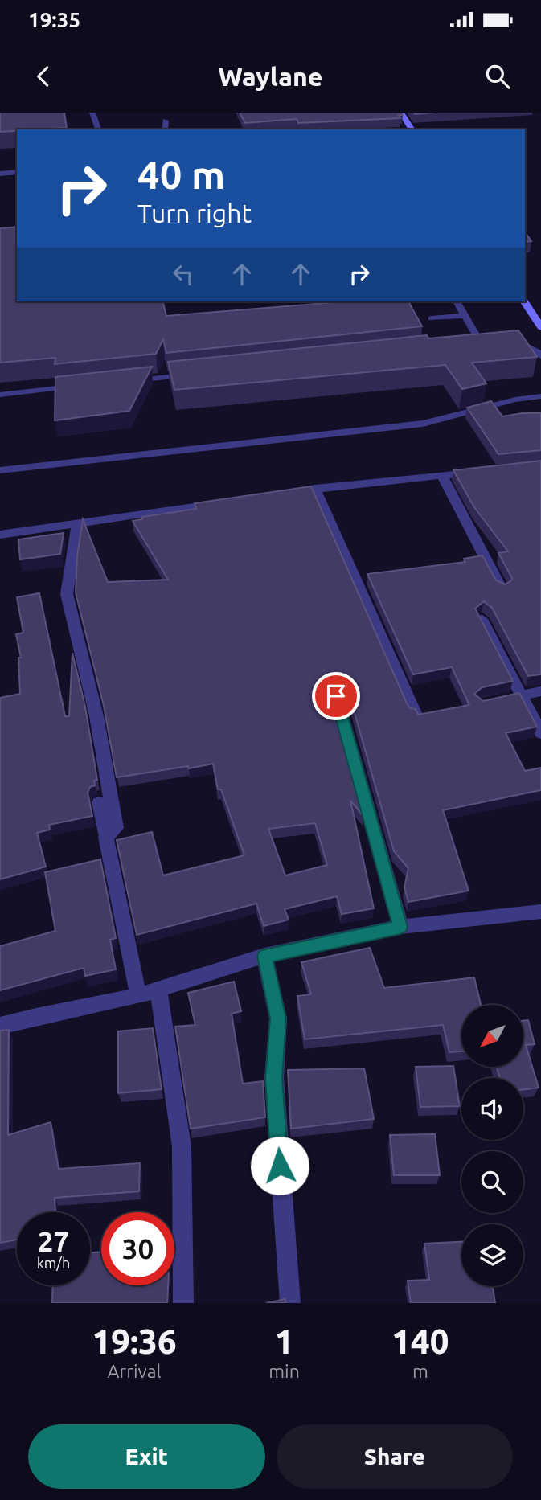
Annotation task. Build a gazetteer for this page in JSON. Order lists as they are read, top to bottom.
{
  "north": "bottom left",
  "page": {
    "status": "19:35",
    "header": "Waylane",
    "turn": ["40 m", "Turn right"],
    "speed": "27 km/h",
    "limit": "30",
    "eta": [
      "19:36",
      "Arrival",
      "1",
      "min",
      "140",
      "m"
    ],
    "buttons": ["Exit", "Share"]
  }
}
